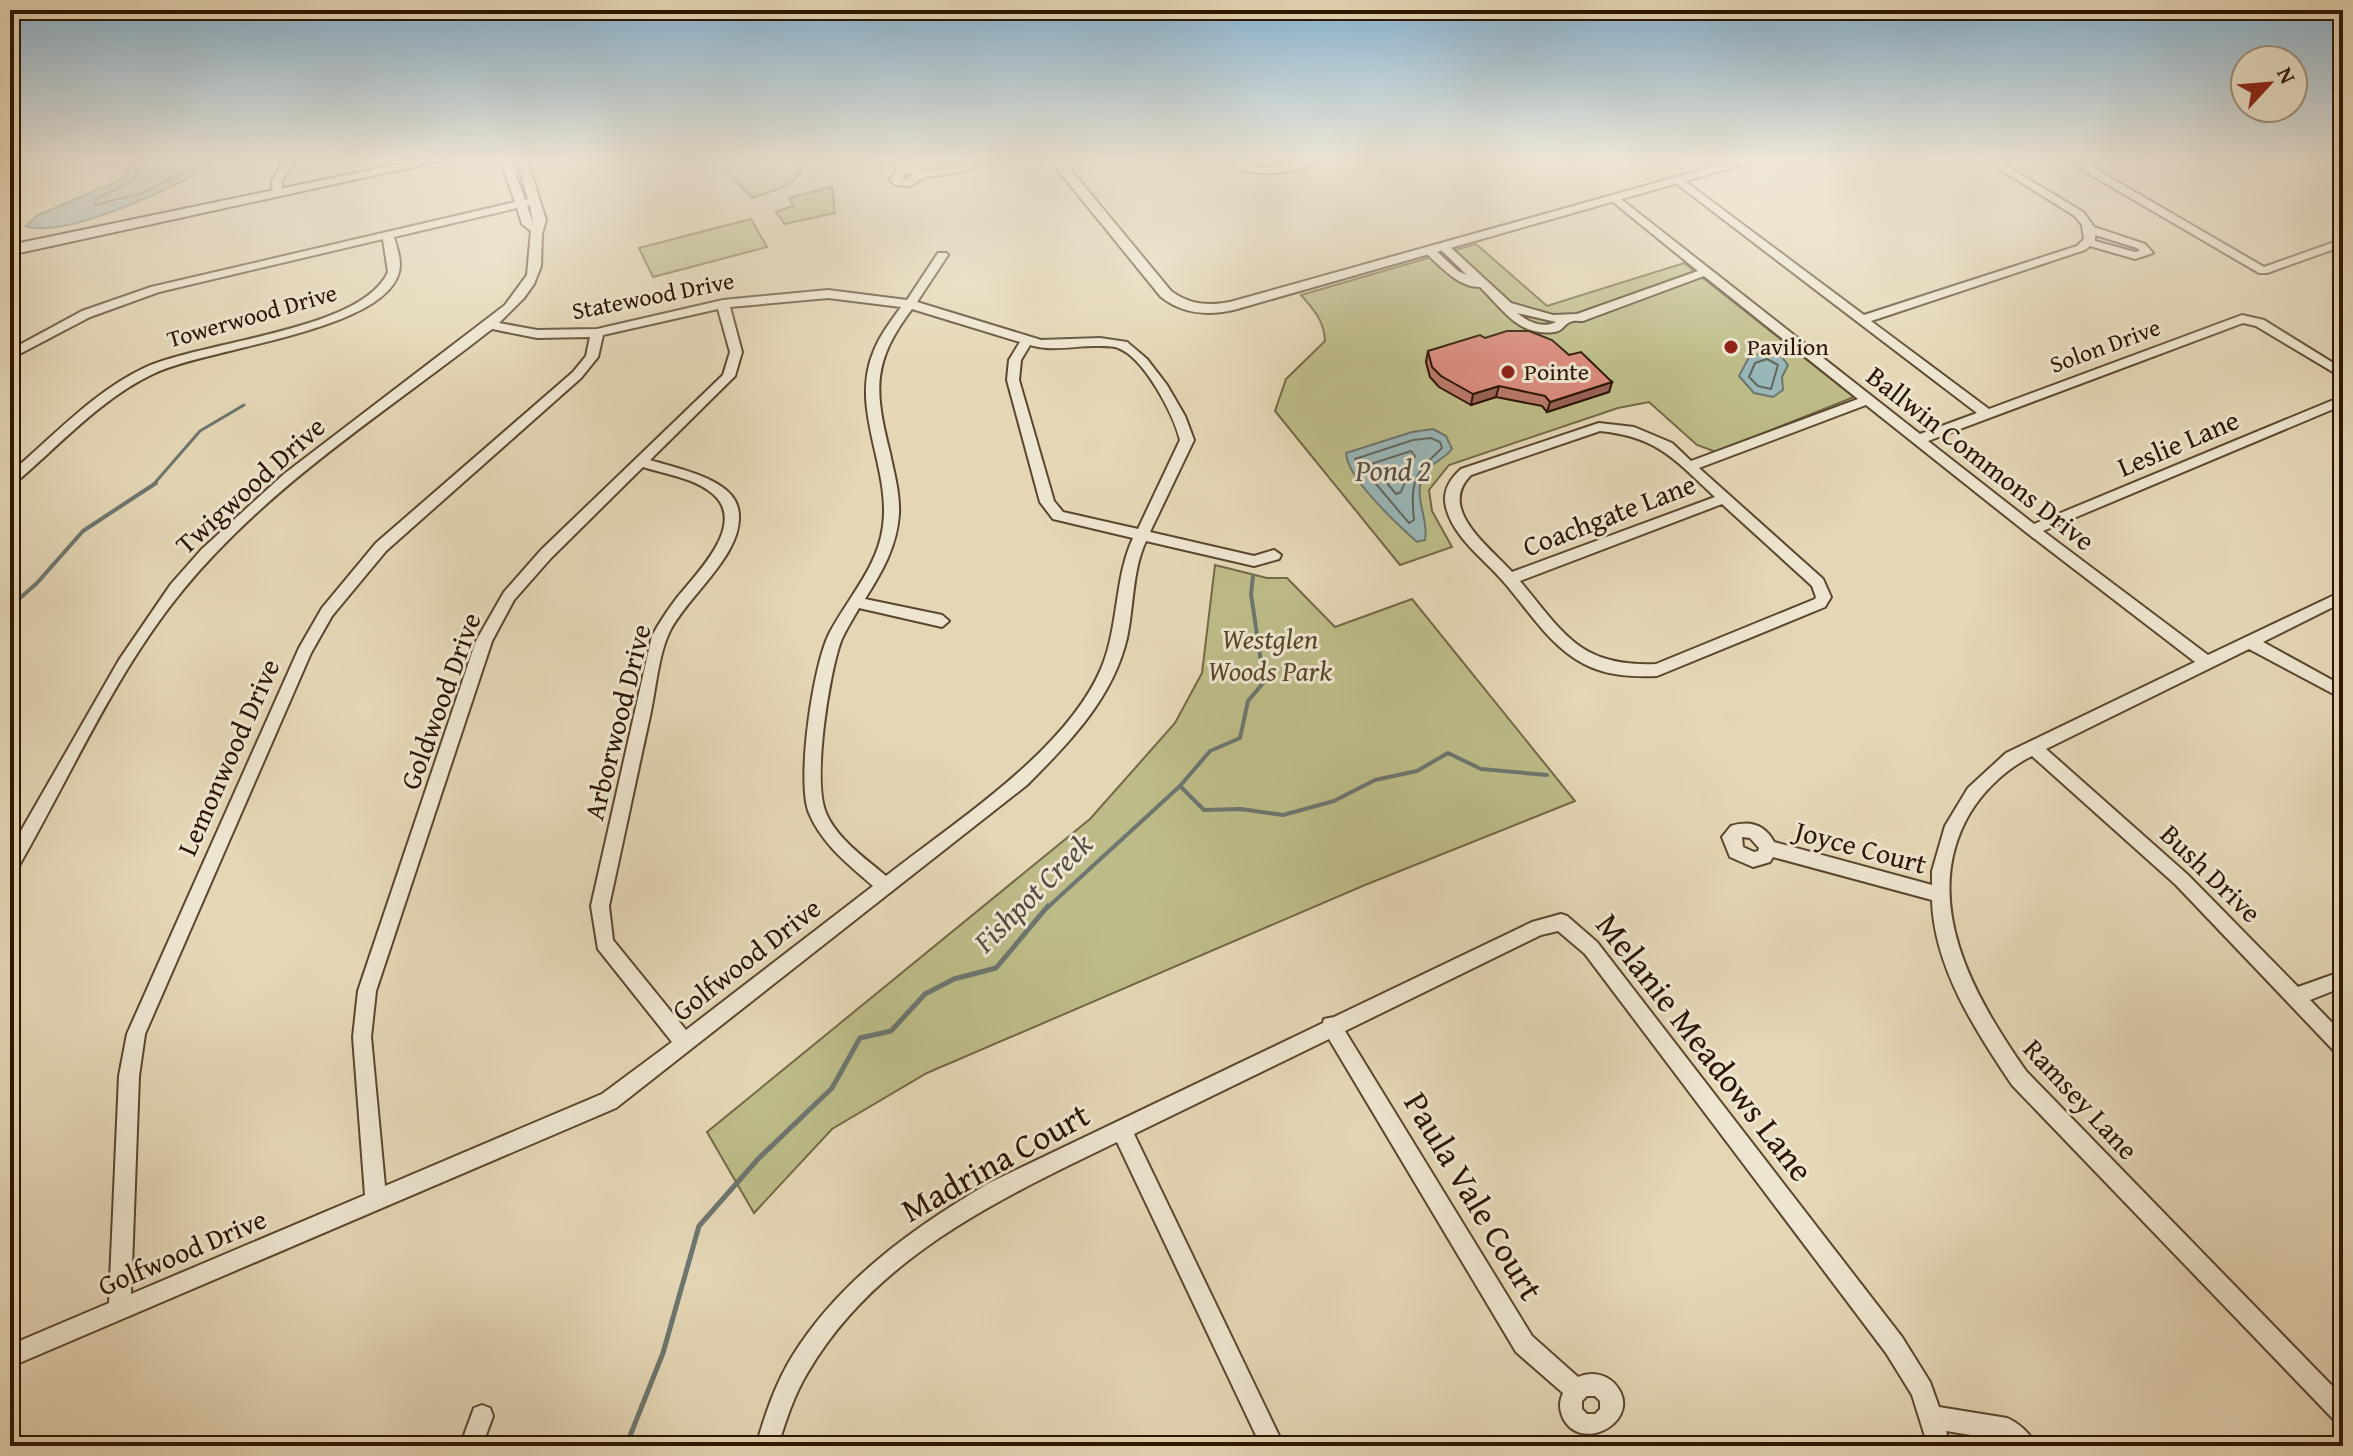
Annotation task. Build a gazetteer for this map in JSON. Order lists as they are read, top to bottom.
{
  "streets": {
    "street": [
      "Statewood Drive",
      "Towerwood Drive",
      "Solon Drive",
      "Leslie Lane",
      "Ballwin Commons Drive",
      "Twigwood Drive",
      "Coachgate Lane",
      "Goldwood Drive",
      "Arborwood Drive",
      "Lemonwood Drive",
      "Joyce Court",
      "Bush Drive",
      "Golfwood Drive",
      "Melanie Meadows Lane",
      "Ramsey Lane",
      "Madrina Court",
      "Paula Vale Court"
    ]
  },
  "crossings": [
    ["Statewood Drive", "Twigwood Drive"],
    ["Statewood Drive", "Goldwood Drive"],
    ["Statewood Drive", "Lemonwood Drive"],
    ["Statewood Drive", "Golfwood Drive"],
    ["Solon Drive", "Ballwin Commons Drive"],
    ["Leslie Lane", "Ballwin Commons Drive"],
    ["Ballwin Commons Drive", "Ramsey Lane"],
    ["Goldwood Drive", "Arborwood Drive"],
    ["Goldwood Drive", "Golfwood Drive"],
    ["Arborwood Drive", "Golfwood Drive"],
    ["Lemonwood Drive", "Golfwood Drive"],
    ["Joyce Court", "Ramsey Lane"],
    ["Bush Drive", "Ramsey Lane"],
    ["Melanie Meadows Lane", "Madrina Court"],
    ["Melanie Meadows Lane", "Paula Vale Court"]
  ],
  "water": ["Pond 2", "Fishpot Creek"],
  "parks": ["Westglen Woods Park"],
  "places": ["Pavilion", "Pointe"],
  "north": "top right"
}
